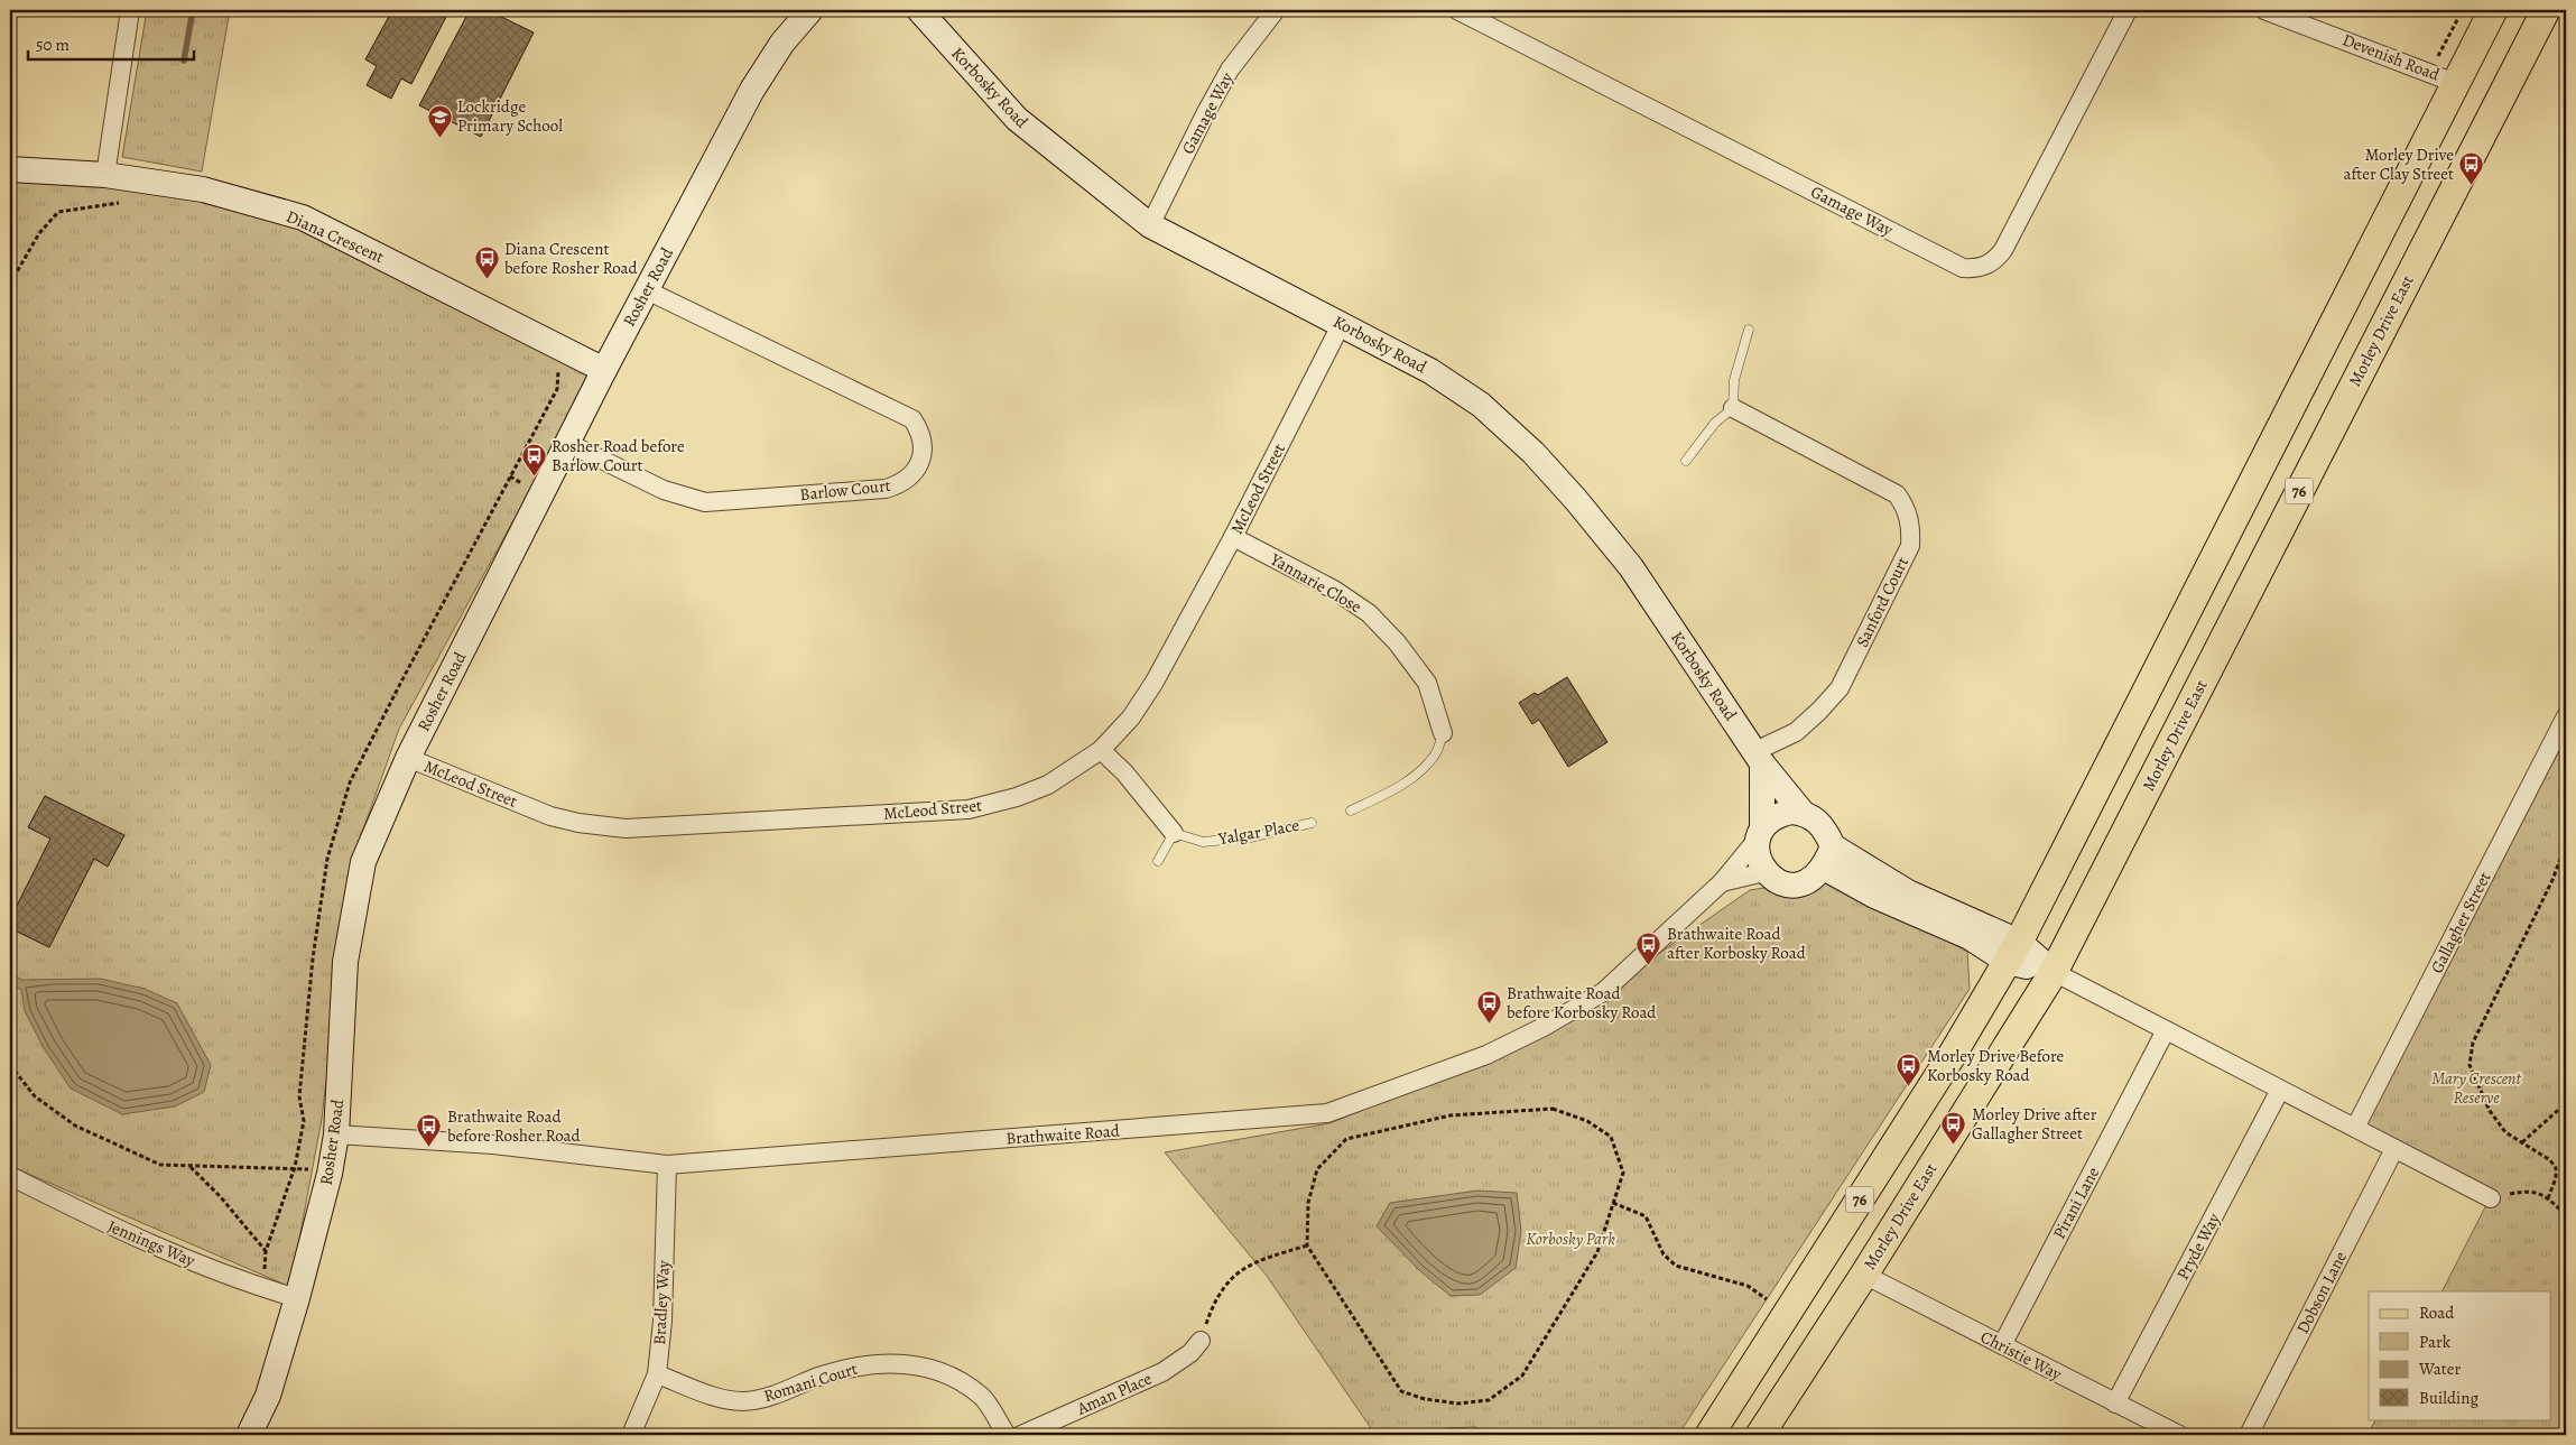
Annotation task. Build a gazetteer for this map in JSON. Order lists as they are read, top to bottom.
{
  "streets": {
    "main road": ["Morley Drive East", "76"],
    "street": [
      "Devenish Road",
      "Korbosky Road",
      "Gamage Way",
      "Diana Crescent",
      "Rosher Road",
      "McLeod Street",
      "Barlow Court",
      "Yannarie Close",
      "Sanford Court",
      "Gallagher Street",
      "Brathwaite Road",
      "Pirani Lane",
      "Jennings Way",
      "Pryde Way",
      "Dobson Lane",
      "Bradley Way",
      "Christie Way",
      "Romani Court",
      "Aman Place"
    ],
    "lane": ["Yalgar Place"]
  },
  "crossings": [
    ["Devenish Road", "76"],
    ["Korbosky Road", "Gamage Way"],
    ["Korbosky Road", "McLeod Street"],
    ["Korbosky Road", "Sanford Court"],
    ["Korbosky Road", "Brathwaite Road"],
    ["Diana Crescent", "Rosher Road"],
    ["Rosher Road", "McLeod Street"],
    ["Rosher Road", "Barlow Court"],
    ["Rosher Road", "Brathwaite Road"],
    ["Rosher Road", "Jennings Way"],
    ["Morley Drive East", "Christie Way"],
    ["McLeod Street", "Yannarie Close"],
    ["Brathwaite Road", "Bradley Way"],
    ["Pirani Lane", "Christie Way"],
    ["Pryde Way", "Christie Way"],
    ["Bradley Way", "Romani Court"]
  ],
  "parks": ["Mary Crescent Reserve", "Korbosky Park"],
  "places": {
    "school or university": ["Lockridge Primary School"],
    "bus stop": [
      "Morley Drive after Clay Street",
      "Diana Crescent before Rosher Road",
      "Rosher Road before Barlow Court",
      "Brathwaite Road after Korbosky Road",
      "Brathwaite Road before Korbosky Road",
      "Morley Drive Before Korbosky Road",
      "Morley Drive after Gallagher Street",
      "Brathwaite Road before Rosher Road"
    ]
  },
  "legend": [
    "Road",
    "Park",
    "Water",
    "Building"
  ],
  "scale_bar": "50 m"
}
